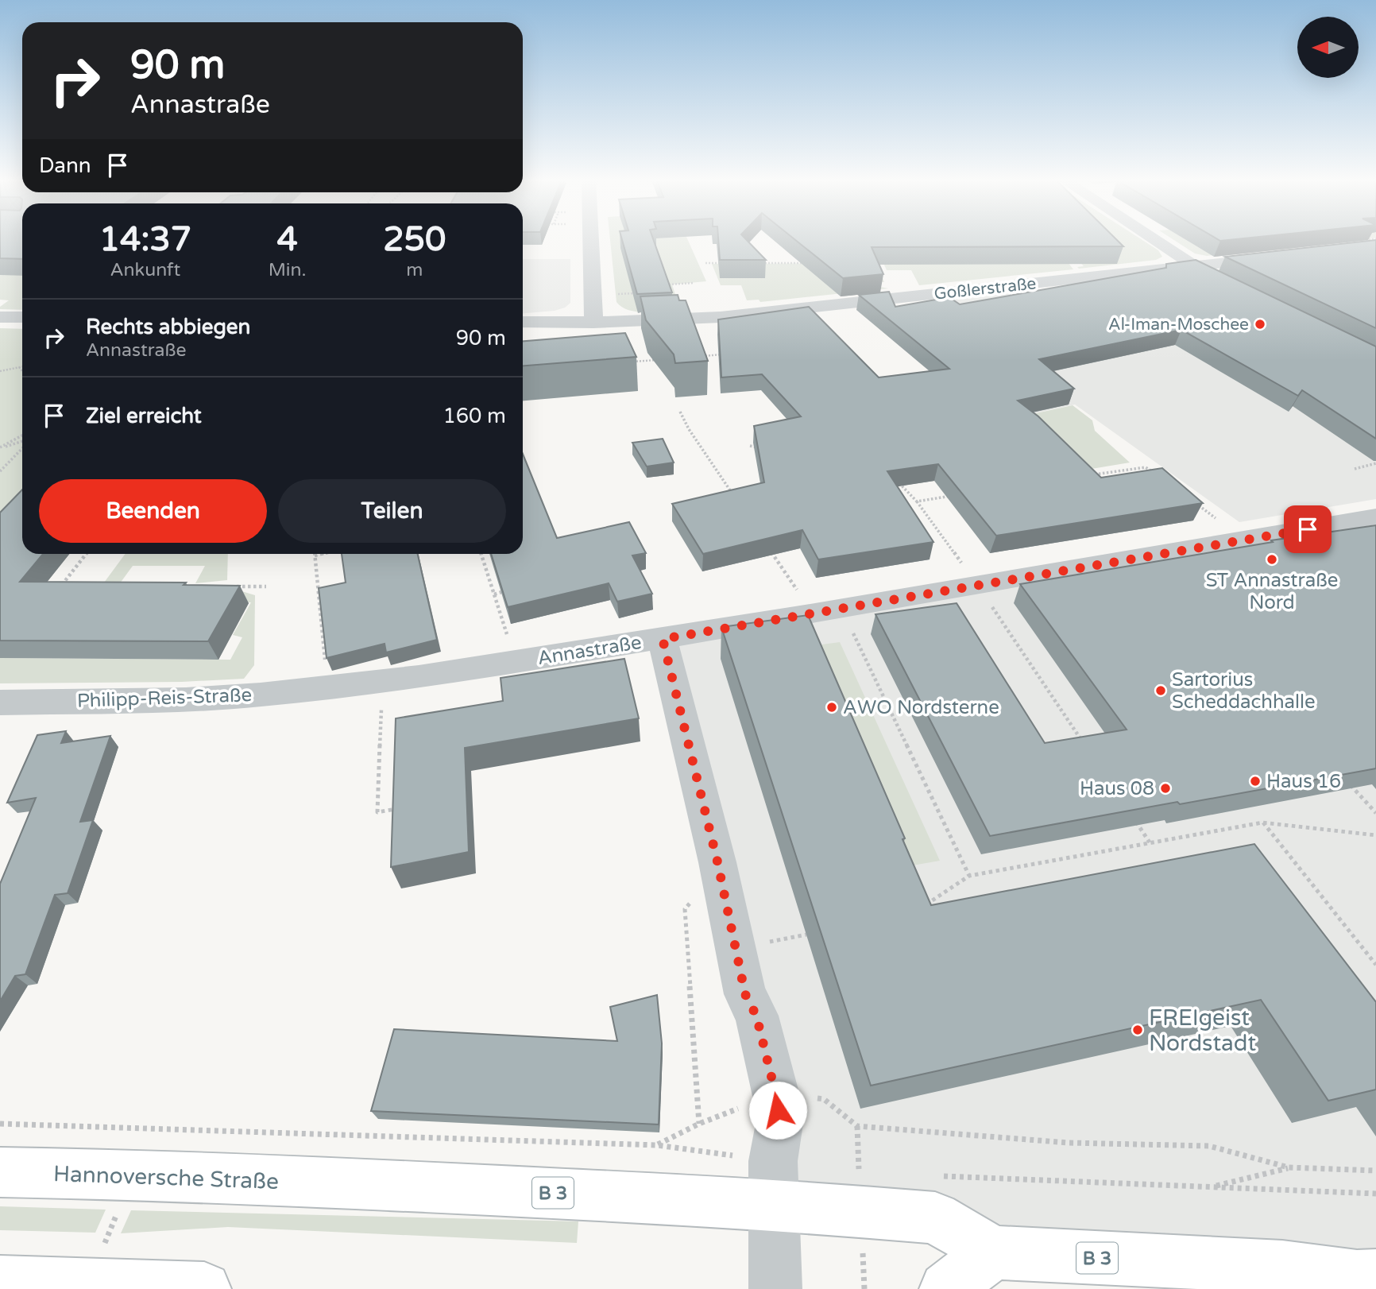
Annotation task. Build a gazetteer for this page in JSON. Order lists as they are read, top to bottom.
{
  "streets": {
    "main road": ["Hannoversche Straße", "B 3"],
    "street": ["Goßlerstraße", "Annastraße", "Philipp-Reis-Straße"]
  },
  "crossings": [
    ["Annastraße", "Philipp-Reis-Straße"],
    ["Hannoversche Straße", "B 3"]
  ],
  "places": [
    "Al-Iman-Moschee",
    "ST Annastraße Nord",
    "Sartorius Scheddachhalle",
    "AWO Nordsterne",
    "Haus 16",
    "Haus 08",
    "FREIgeist Nordstadt"
  ],
  "north": "left",
  "page": {
    "turn": ["90 m", "Annastraße"],
    "then": "Dann",
    "eta": [
      "14:37",
      "Ankunft",
      "4",
      "Min.",
      "250",
      "m"
    ],
    "list": [
      {
        "name": "Rechts abbiegen",
        "note": "Annastraße",
        "value": "90 m"
      },
      {
        "name": "Ziel erreicht",
        "value": "160 m"
      }
    ],
    "buttons": ["Beenden", "Teilen"]
  }
}
